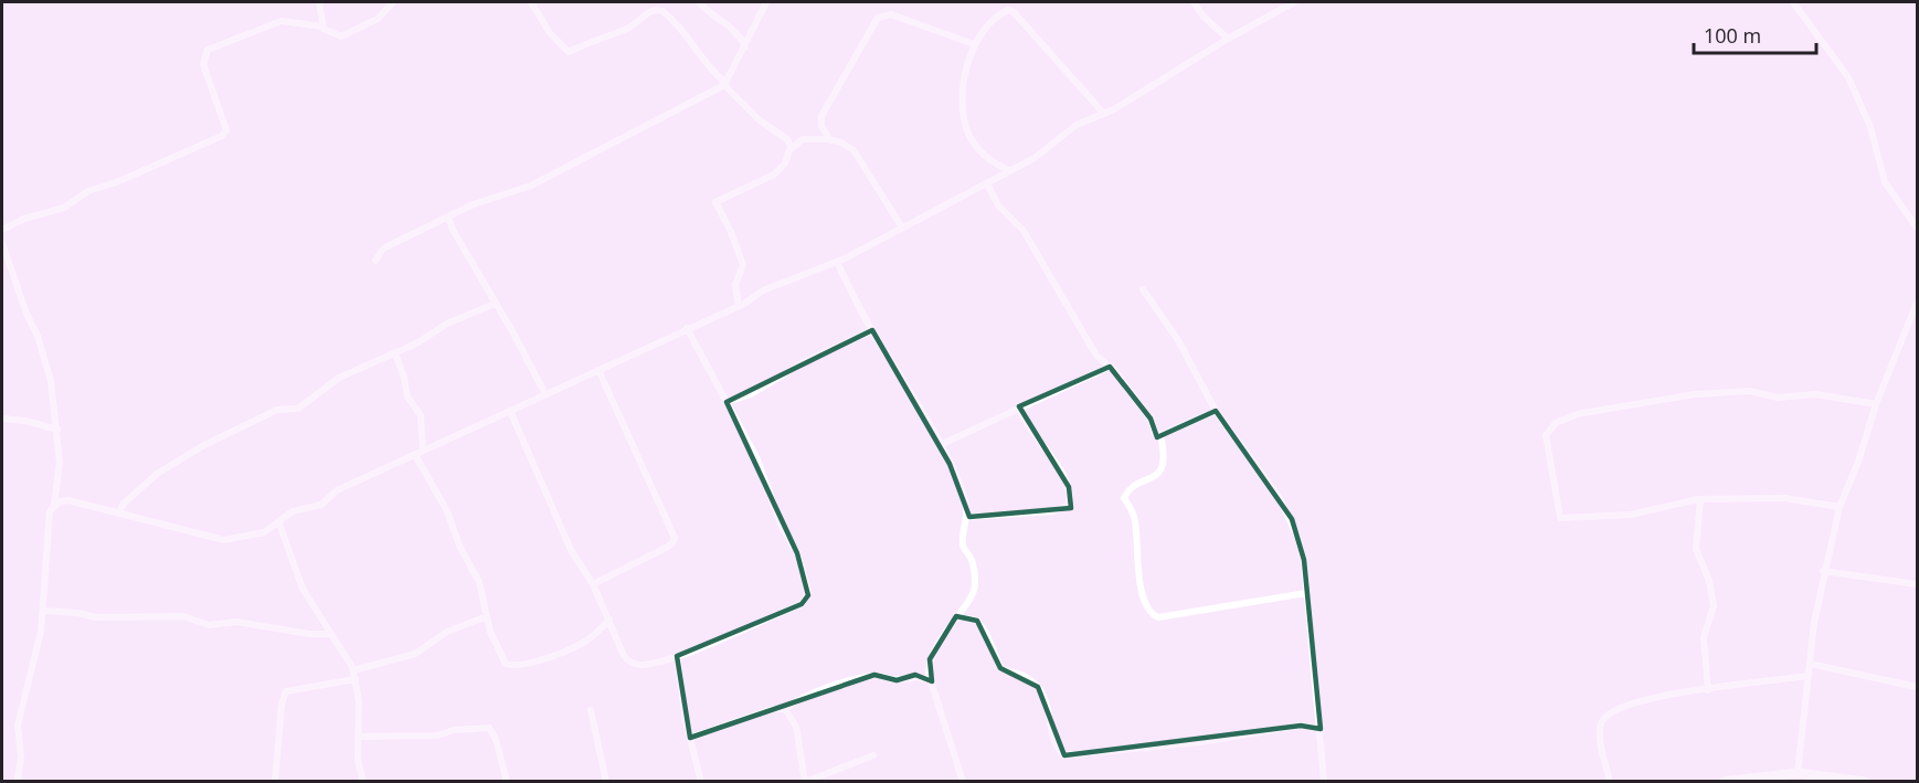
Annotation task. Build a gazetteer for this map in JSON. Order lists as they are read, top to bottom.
{
  "scale_bar": "100 m"
}
